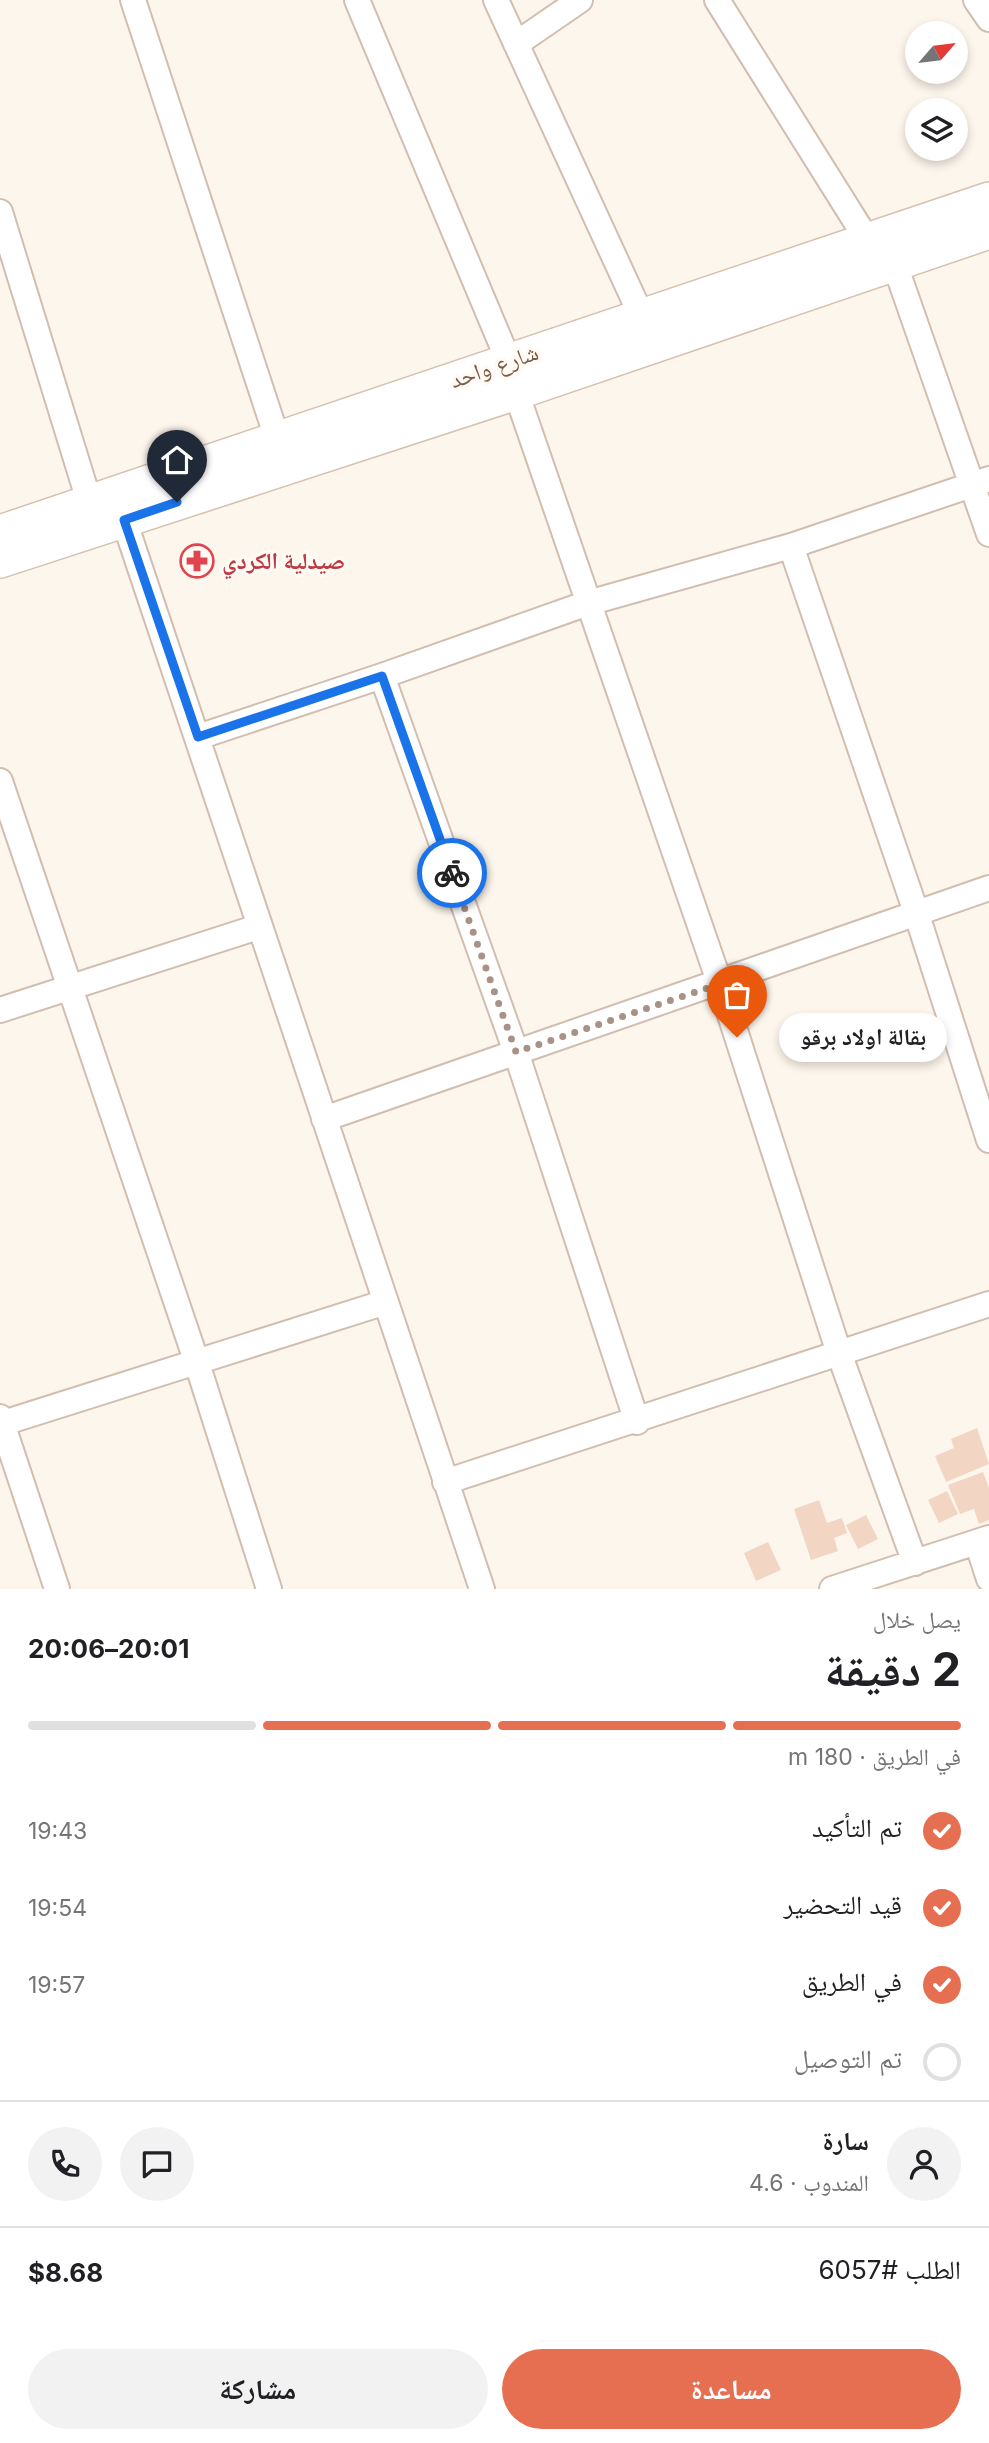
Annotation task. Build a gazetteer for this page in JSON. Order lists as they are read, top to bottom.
{
  "streets": {
    "street": ["شارع واحد"]
  },
  "places": {
    "pharmacy": ["صيدلية الكردي"],
    "other": ["بقالة اولاد برقو"]
  },
  "north": "top right",
  "page": {
    "bubble": "بقالة اولاد برقو",
    "heading": ["2 دقيقة", "يصل خلال", "20:01–20:06"],
    "panel": [
      "سارة",
      "المندوب · 4.6",
      "الطلب #6057",
      "$8.68"
    ],
    "bar": "في الطريق · 180 m",
    "list": [
      ["تم التأكيد", "19:43"],
      ["قيد التحضير", "19:54"],
      ["في الطريق", "19:57"],
      "تم التوصيل"
    ],
    "buttons": ["مساعدة", "مشاركة"]
  }
}
